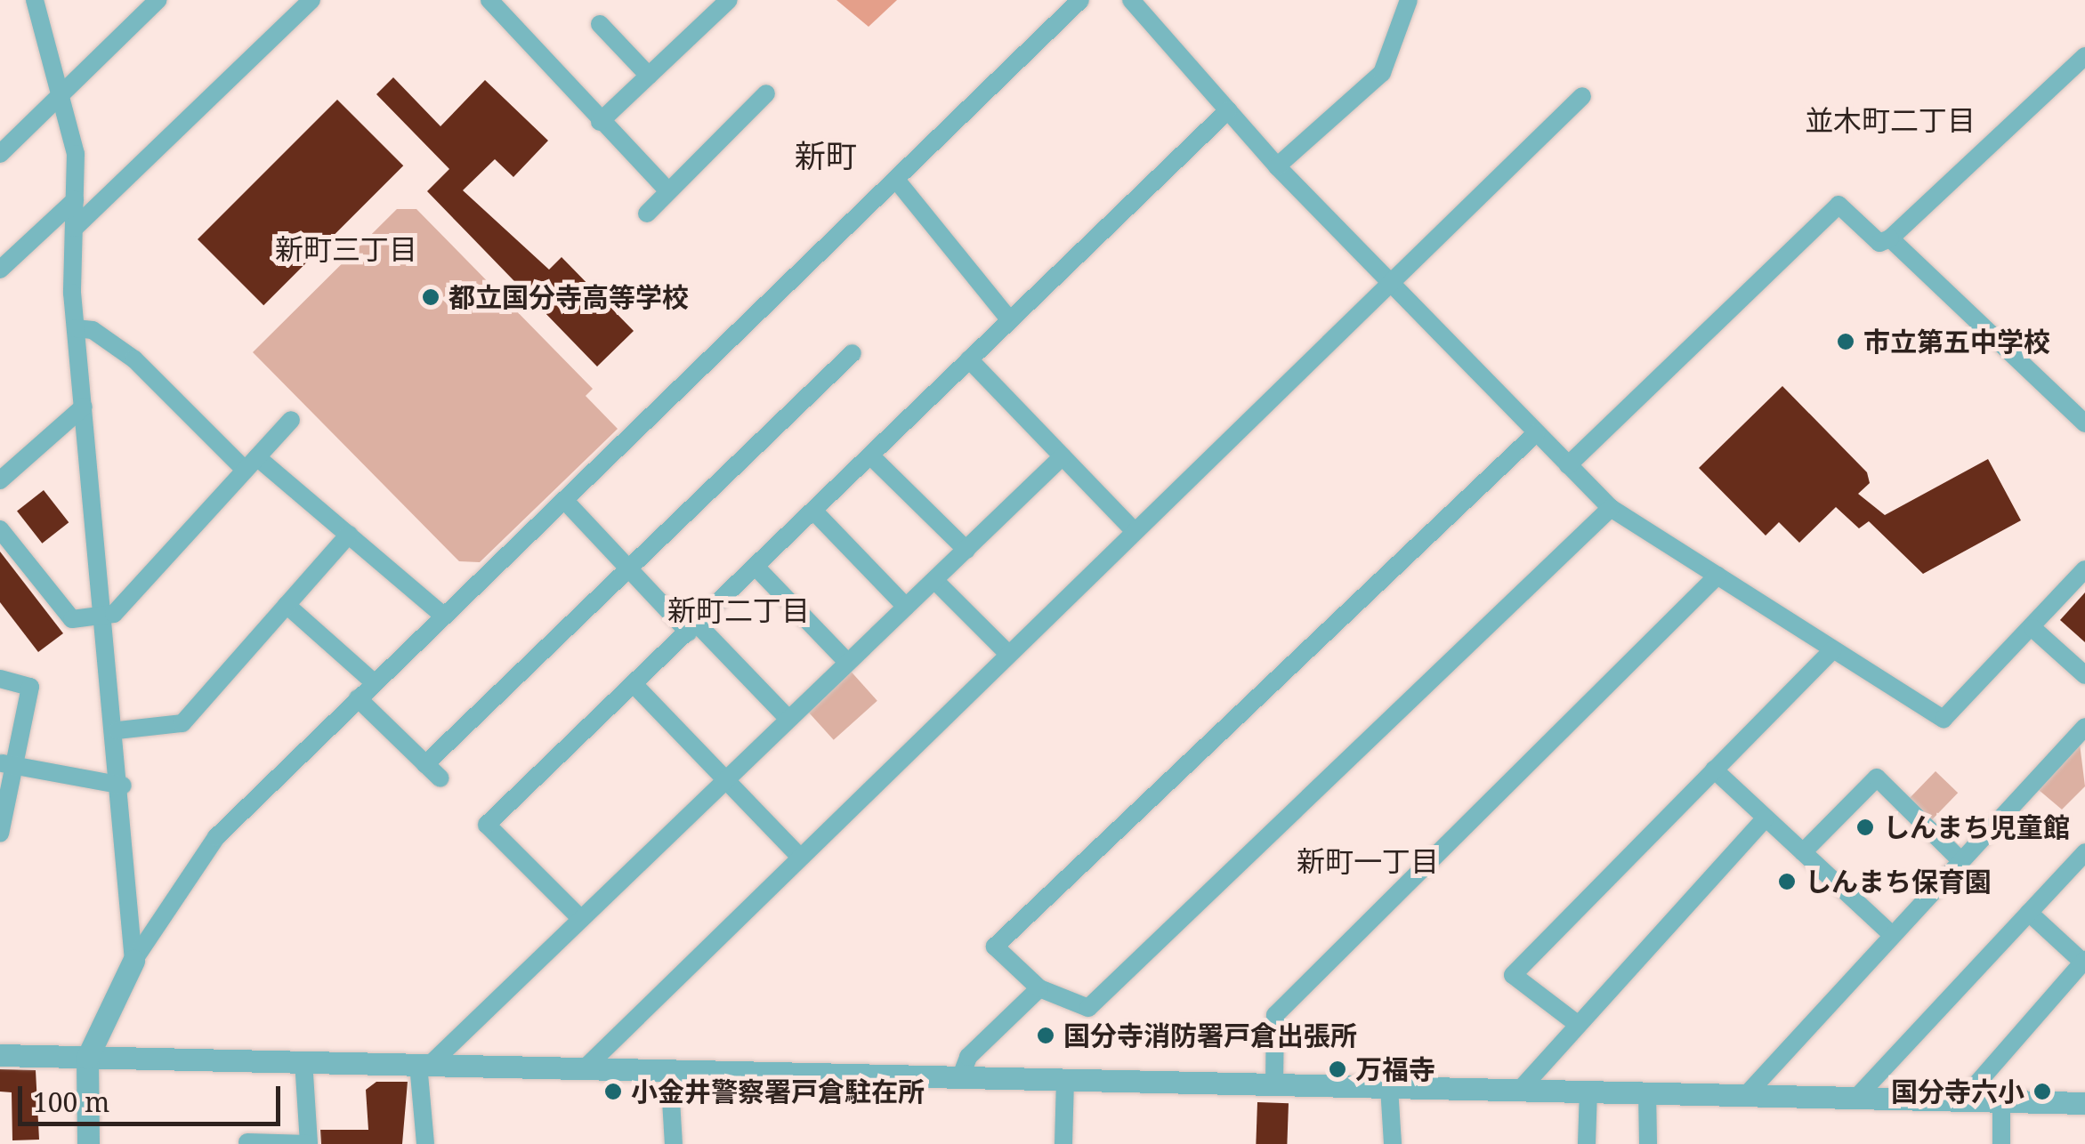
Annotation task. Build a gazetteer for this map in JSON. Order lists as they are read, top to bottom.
{
  "districts": [
    "並木町二丁目",
    "新町",
    "新町三丁目",
    "新町二丁目",
    "新町一丁目"
  ],
  "places": [
    "都立国分寺高等学校",
    "市立第五中学校",
    "しんまち児童館",
    "しんまち保育園",
    "国分寺消防署戸倉出張所",
    "万福寺",
    "小金井警察署戸倉駐在所",
    "国分寺六小"
  ],
  "scale_bar": "100 m"
}
